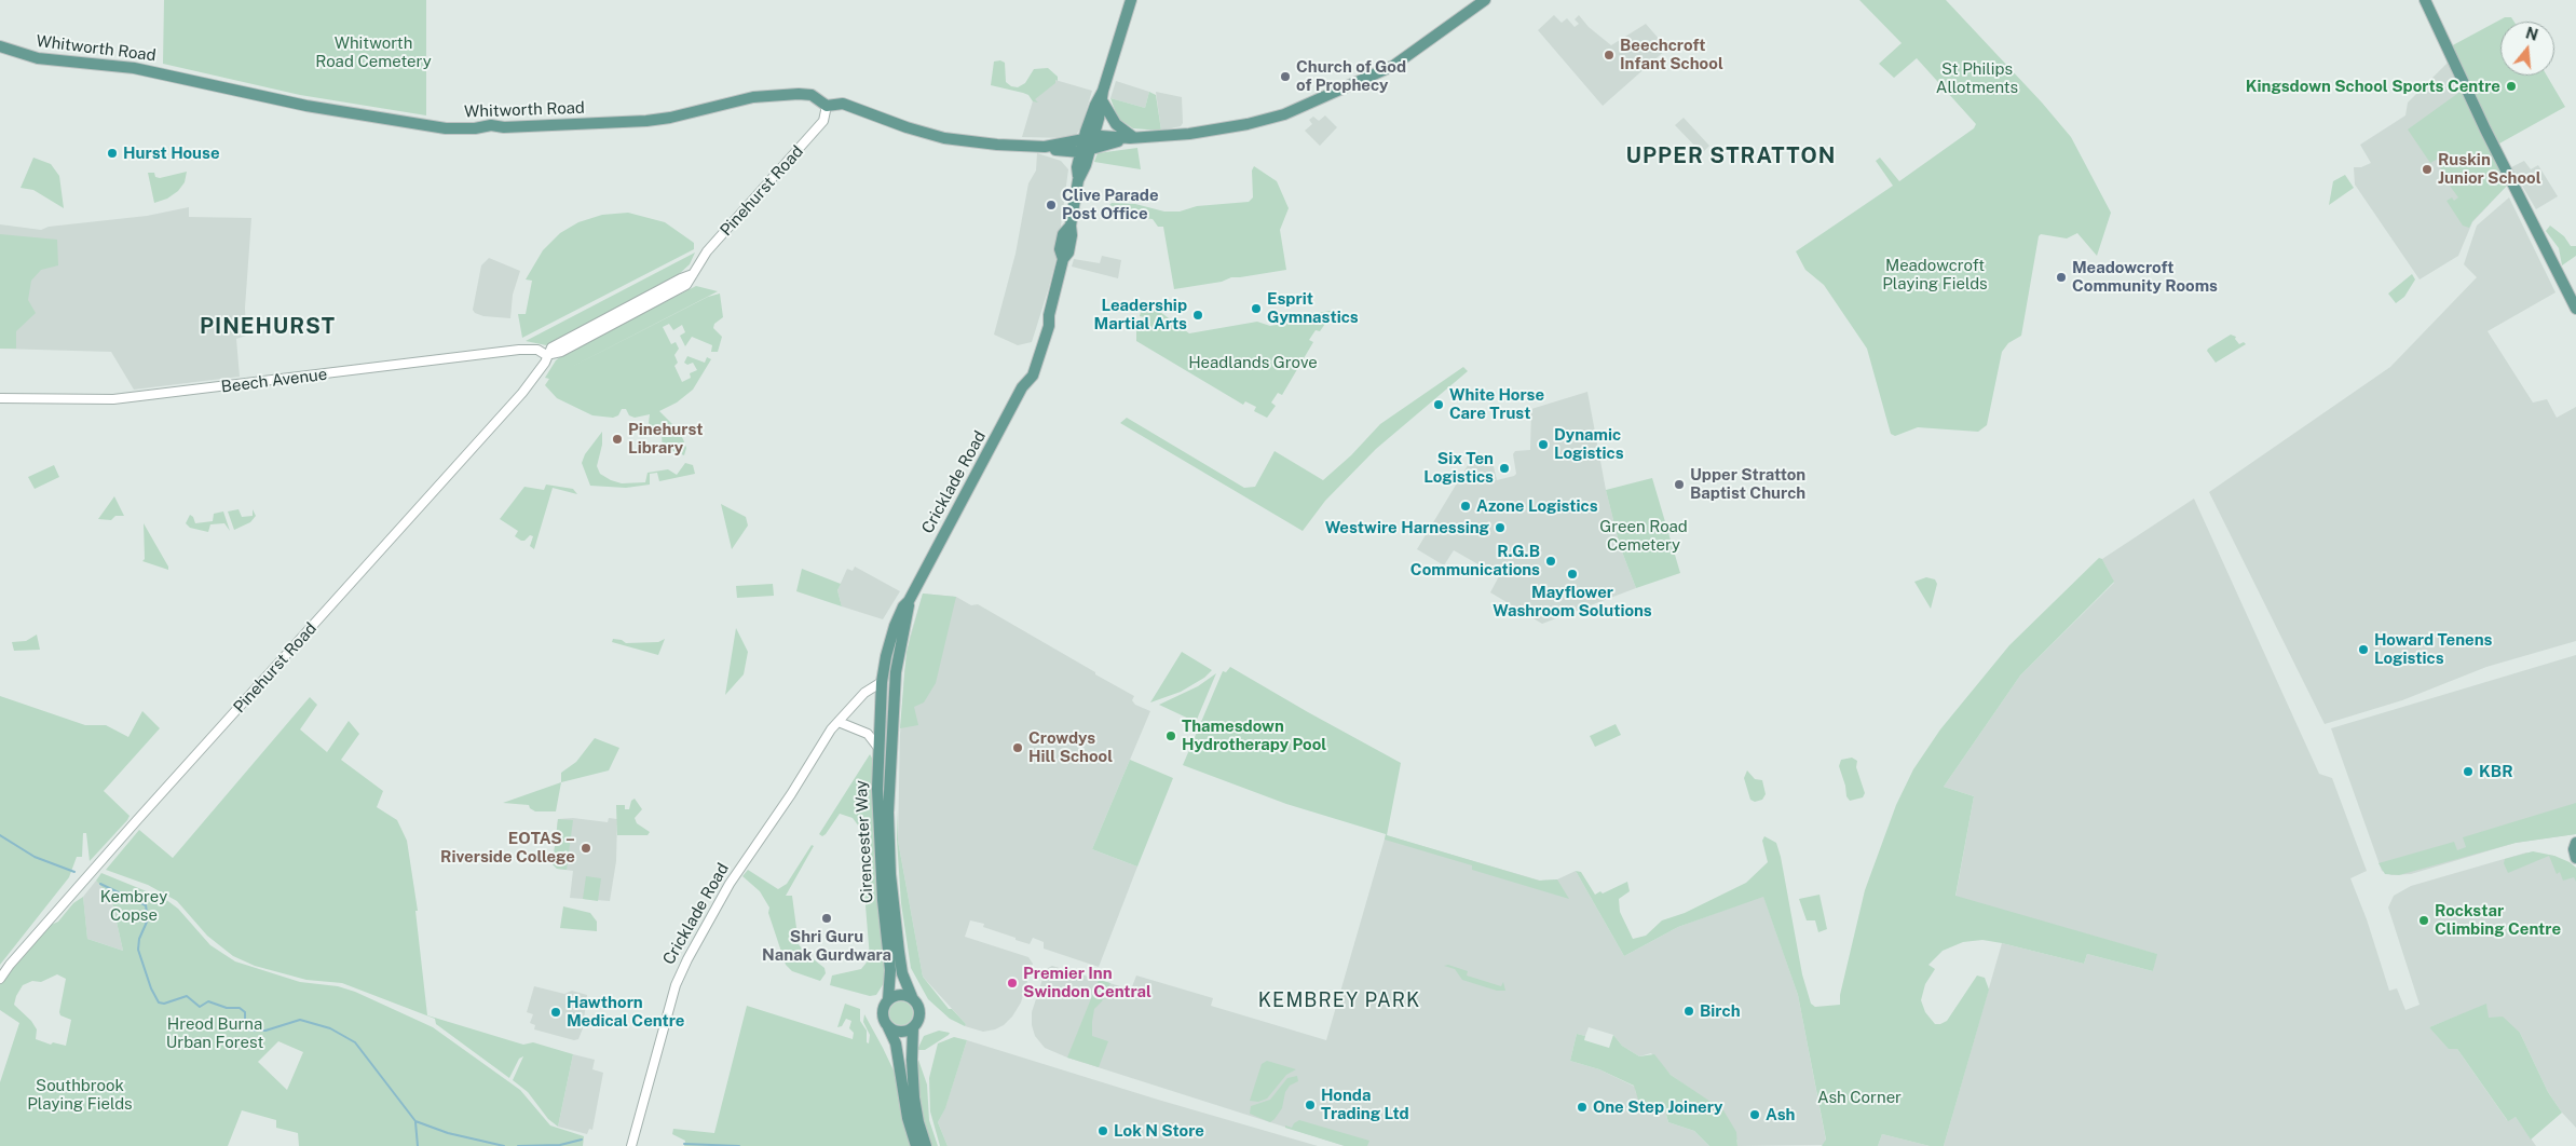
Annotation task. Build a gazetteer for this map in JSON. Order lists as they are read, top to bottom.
{
  "streets": {
    "main road": ["Whitworth Road", "Cricklade Road", "Cirencester Way"],
    "street": ["Pinehurst Road", "Beech Avenue"]
  },
  "crossings": [
    ["Whitworth Road", "Pinehurst Road"],
    ["Whitworth Road", "Cricklade Road"],
    ["Pinehurst Road", "Beech Avenue"],
    ["Cricklade Road", "Cirencester Way"]
  ],
  "districts": ["UPPER STRATTON", "PINEHURST", "KEMBREY PARK"],
  "parks": [
    "Whitworth Road Cemetery",
    "St Philips Allotments",
    "Meadowcroft Playing Fields",
    "Headlands Grove",
    "Green Road Cemetery",
    "Kembrey Copse",
    "Hreod Burna Urban Forest",
    "Southbrook Playing Fields",
    "Ash Corner"
  ],
  "places": [
    "Beechcroft Infant School",
    "Church of God of Prophecy",
    "Kingsdown School Sports Centre",
    "Hurst House",
    "Ruskin Junior School",
    "Clive Parade Post Office",
    "Meadowcroft Community Rooms",
    "Esprit Gymnastics",
    "Leadership Martial Arts",
    "White Horse Care Trust",
    "Pinehurst Library",
    "Dynamic Logistics",
    "Six Ten Logistics",
    "Upper Stratton Baptist Church",
    "Azone Logistics",
    "Westwire Harnessing",
    "R.G.B Communications",
    "Mayflower Washroom Solutions",
    "Howard Tenens Logistics",
    "Thamesdown Hydrotherapy Pool",
    "Crowdys Hill School",
    "KBR",
    "EOTAS – Riverside College",
    "Shri Guru Nanak Gurdwara",
    "Rockstar Climbing Centre",
    "Premier Inn Swindon Central",
    "Birch",
    "Hawthorn Medical Centre",
    "Honda Trading Ltd",
    "One Step Joinery",
    "Ash",
    "Lok N Store"
  ],
  "north": "top"
}
